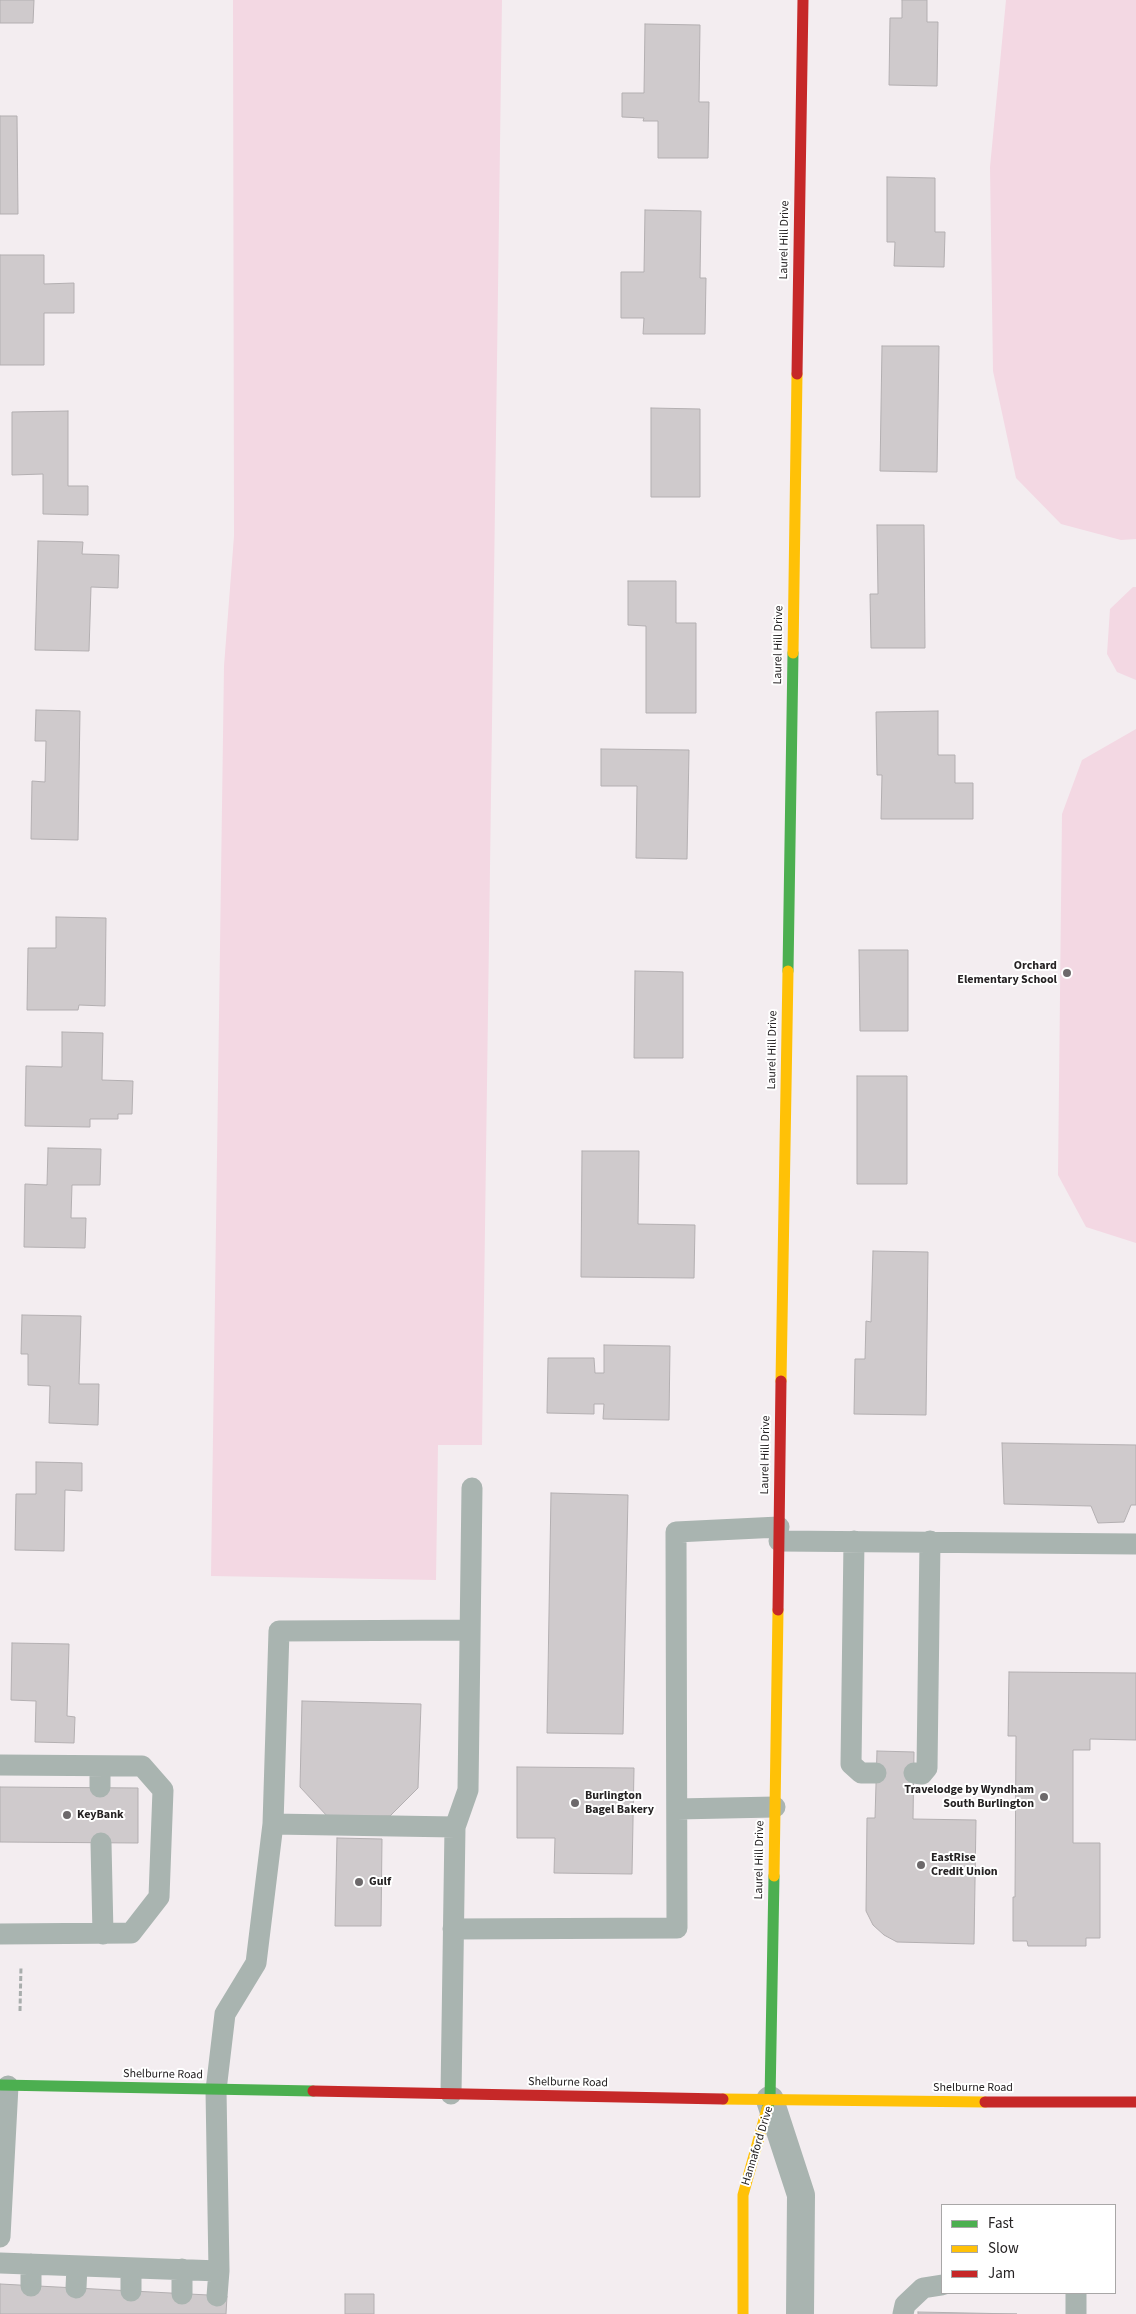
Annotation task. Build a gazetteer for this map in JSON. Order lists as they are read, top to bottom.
{
  "streets": {
    "main road": ["Laurel Hill Drive", "Shelburne Road", "Hannaford Drive"]
  },
  "crossings": [
    ["Laurel Hill Drive", "Shelburne Road"],
    ["Laurel Hill Drive", "Hannaford Drive"],
    ["Shelburne Road", "Hannaford Drive"]
  ],
  "places": [
    "Orchard Elementary School",
    "Travelodge by Wyndham South Burlington",
    "Burlington Bagel Bakery",
    "KeyBank",
    "EastRise Credit Union",
    "Gulf"
  ],
  "legend": ["Fast", "Slow", "Jam"]
}
